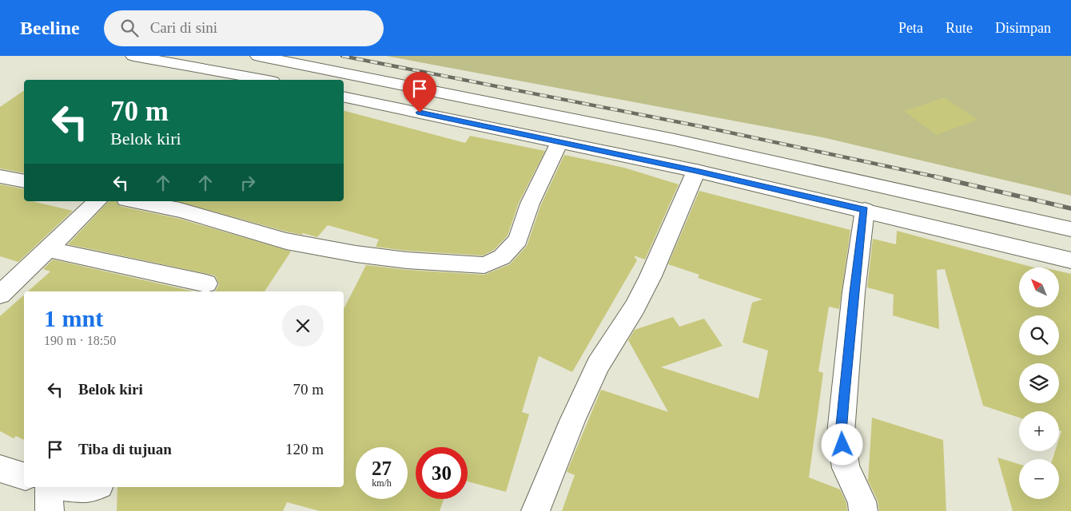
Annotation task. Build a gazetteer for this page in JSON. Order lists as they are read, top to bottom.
{
  "north": "top left",
  "page": {
    "header": "Beeline",
    "search": "Cari di sini",
    "nav": ["Peta", "Rute", "Disimpan"],
    "turn": ["70 m", "Belok kiri"],
    "map_buttons": ["+", "−"],
    "heading": ["1 mnt", "190 m · 18:50"],
    "list": [
      {
        "name": "Belok kiri",
        "value": "70 m"
      },
      {
        "name": "Tiba di tujuan",
        "value": "120 m"
      }
    ],
    "speed": "27 km/h",
    "limit": "30"
  }
}
